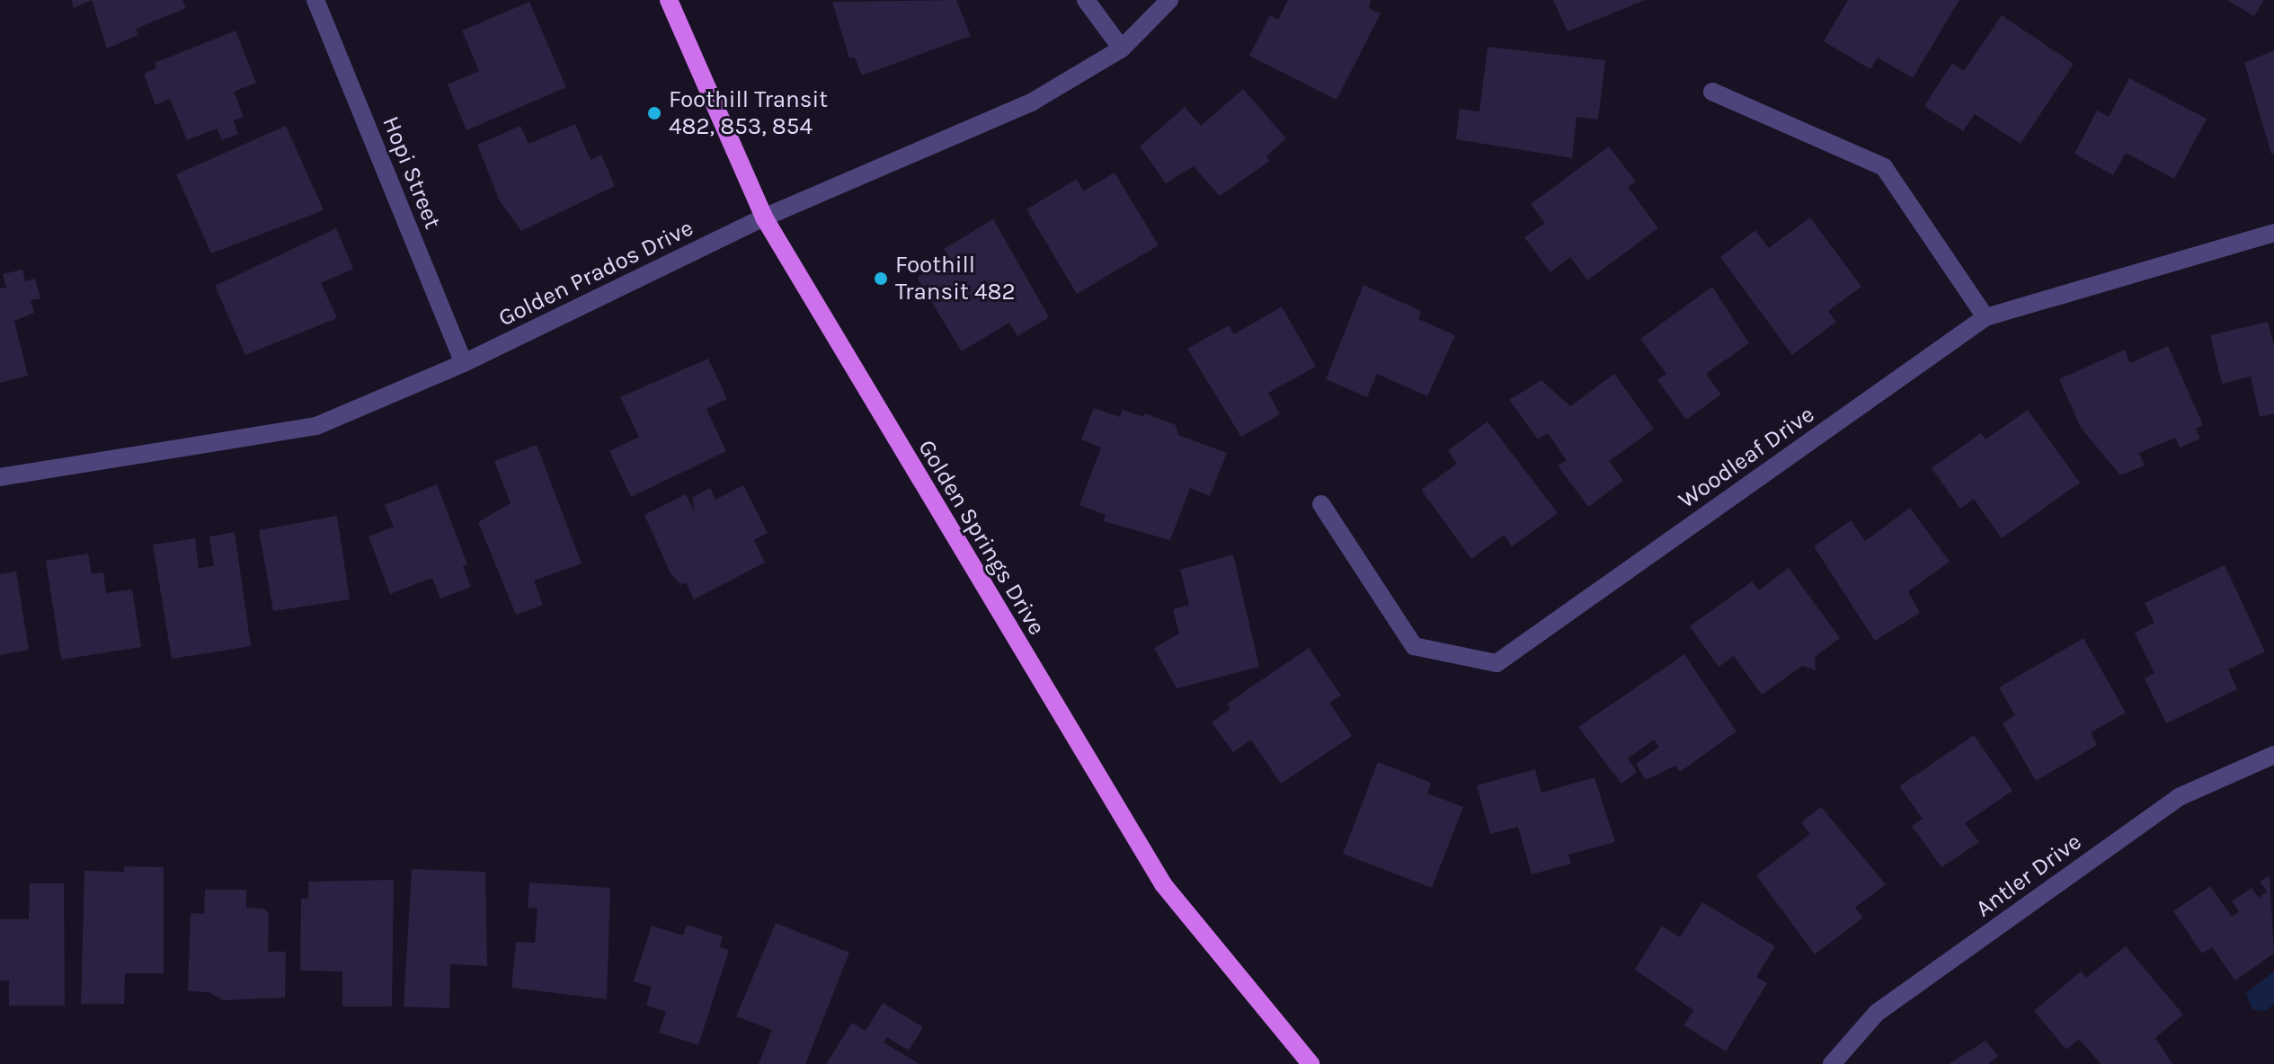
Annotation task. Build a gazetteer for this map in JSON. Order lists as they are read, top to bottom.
{
  "streets": {
    "main road": ["Golden Springs Drive"],
    "street": [
      "Hopi Street",
      "Golden Prados Drive",
      "Woodleaf Drive",
      "Antler Drive"
    ]
  },
  "crossings": [
    ["Hopi Street", "Golden Prados Drive"],
    ["Golden Prados Drive", "Golden Springs Drive"]
  ],
  "places": ["Foothill Transit 482, 853, 854", "Foothill Transit 482"]
}
